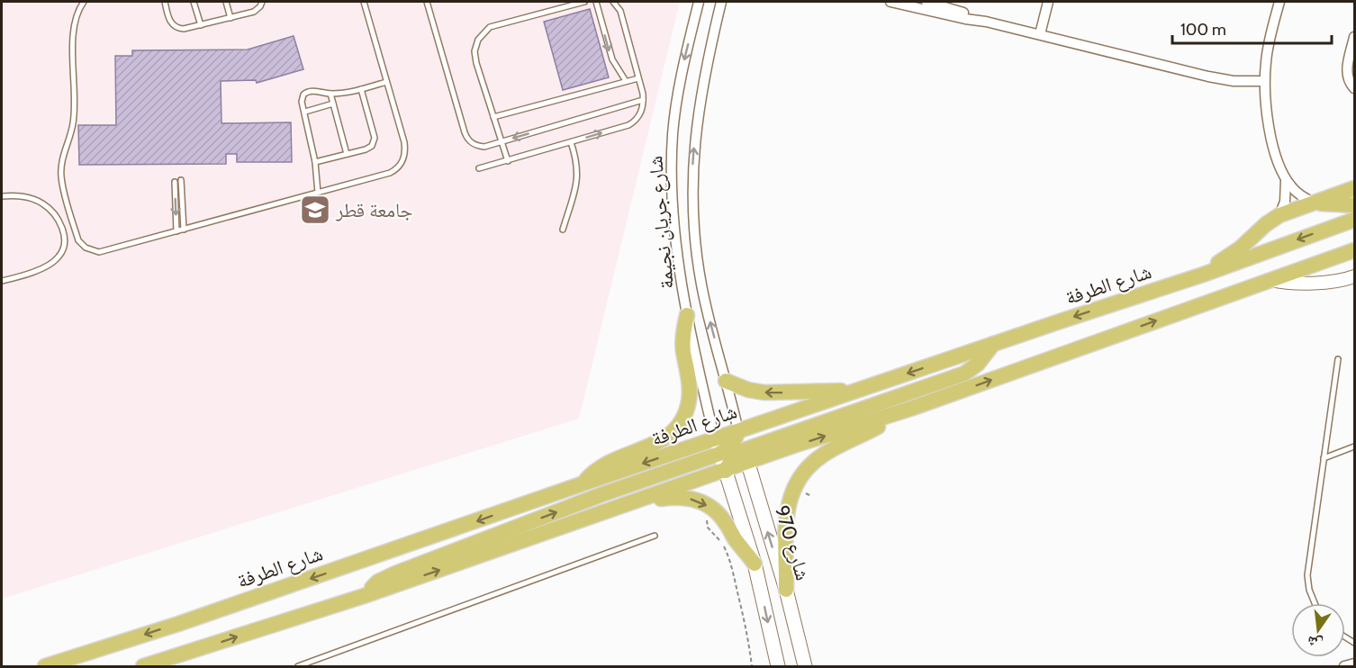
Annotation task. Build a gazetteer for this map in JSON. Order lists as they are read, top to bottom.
{
  "streets": {
    "main road": ["شارع الطرفة", "شارع 970"],
    "street": ["شارع جريان نجيمة"]
  },
  "crossings": [
    ["شارع جريان نجيمة", "شارع الطرفة"],
    ["شارع جريان نجيمة", "شارع 970"],
    ["شارع الطرفة", "شارع 970"]
  ],
  "places": {
    "school or university": ["جامعة قطر"]
  },
  "scale_bar": "100 m",
  "north": "bottom"
}
